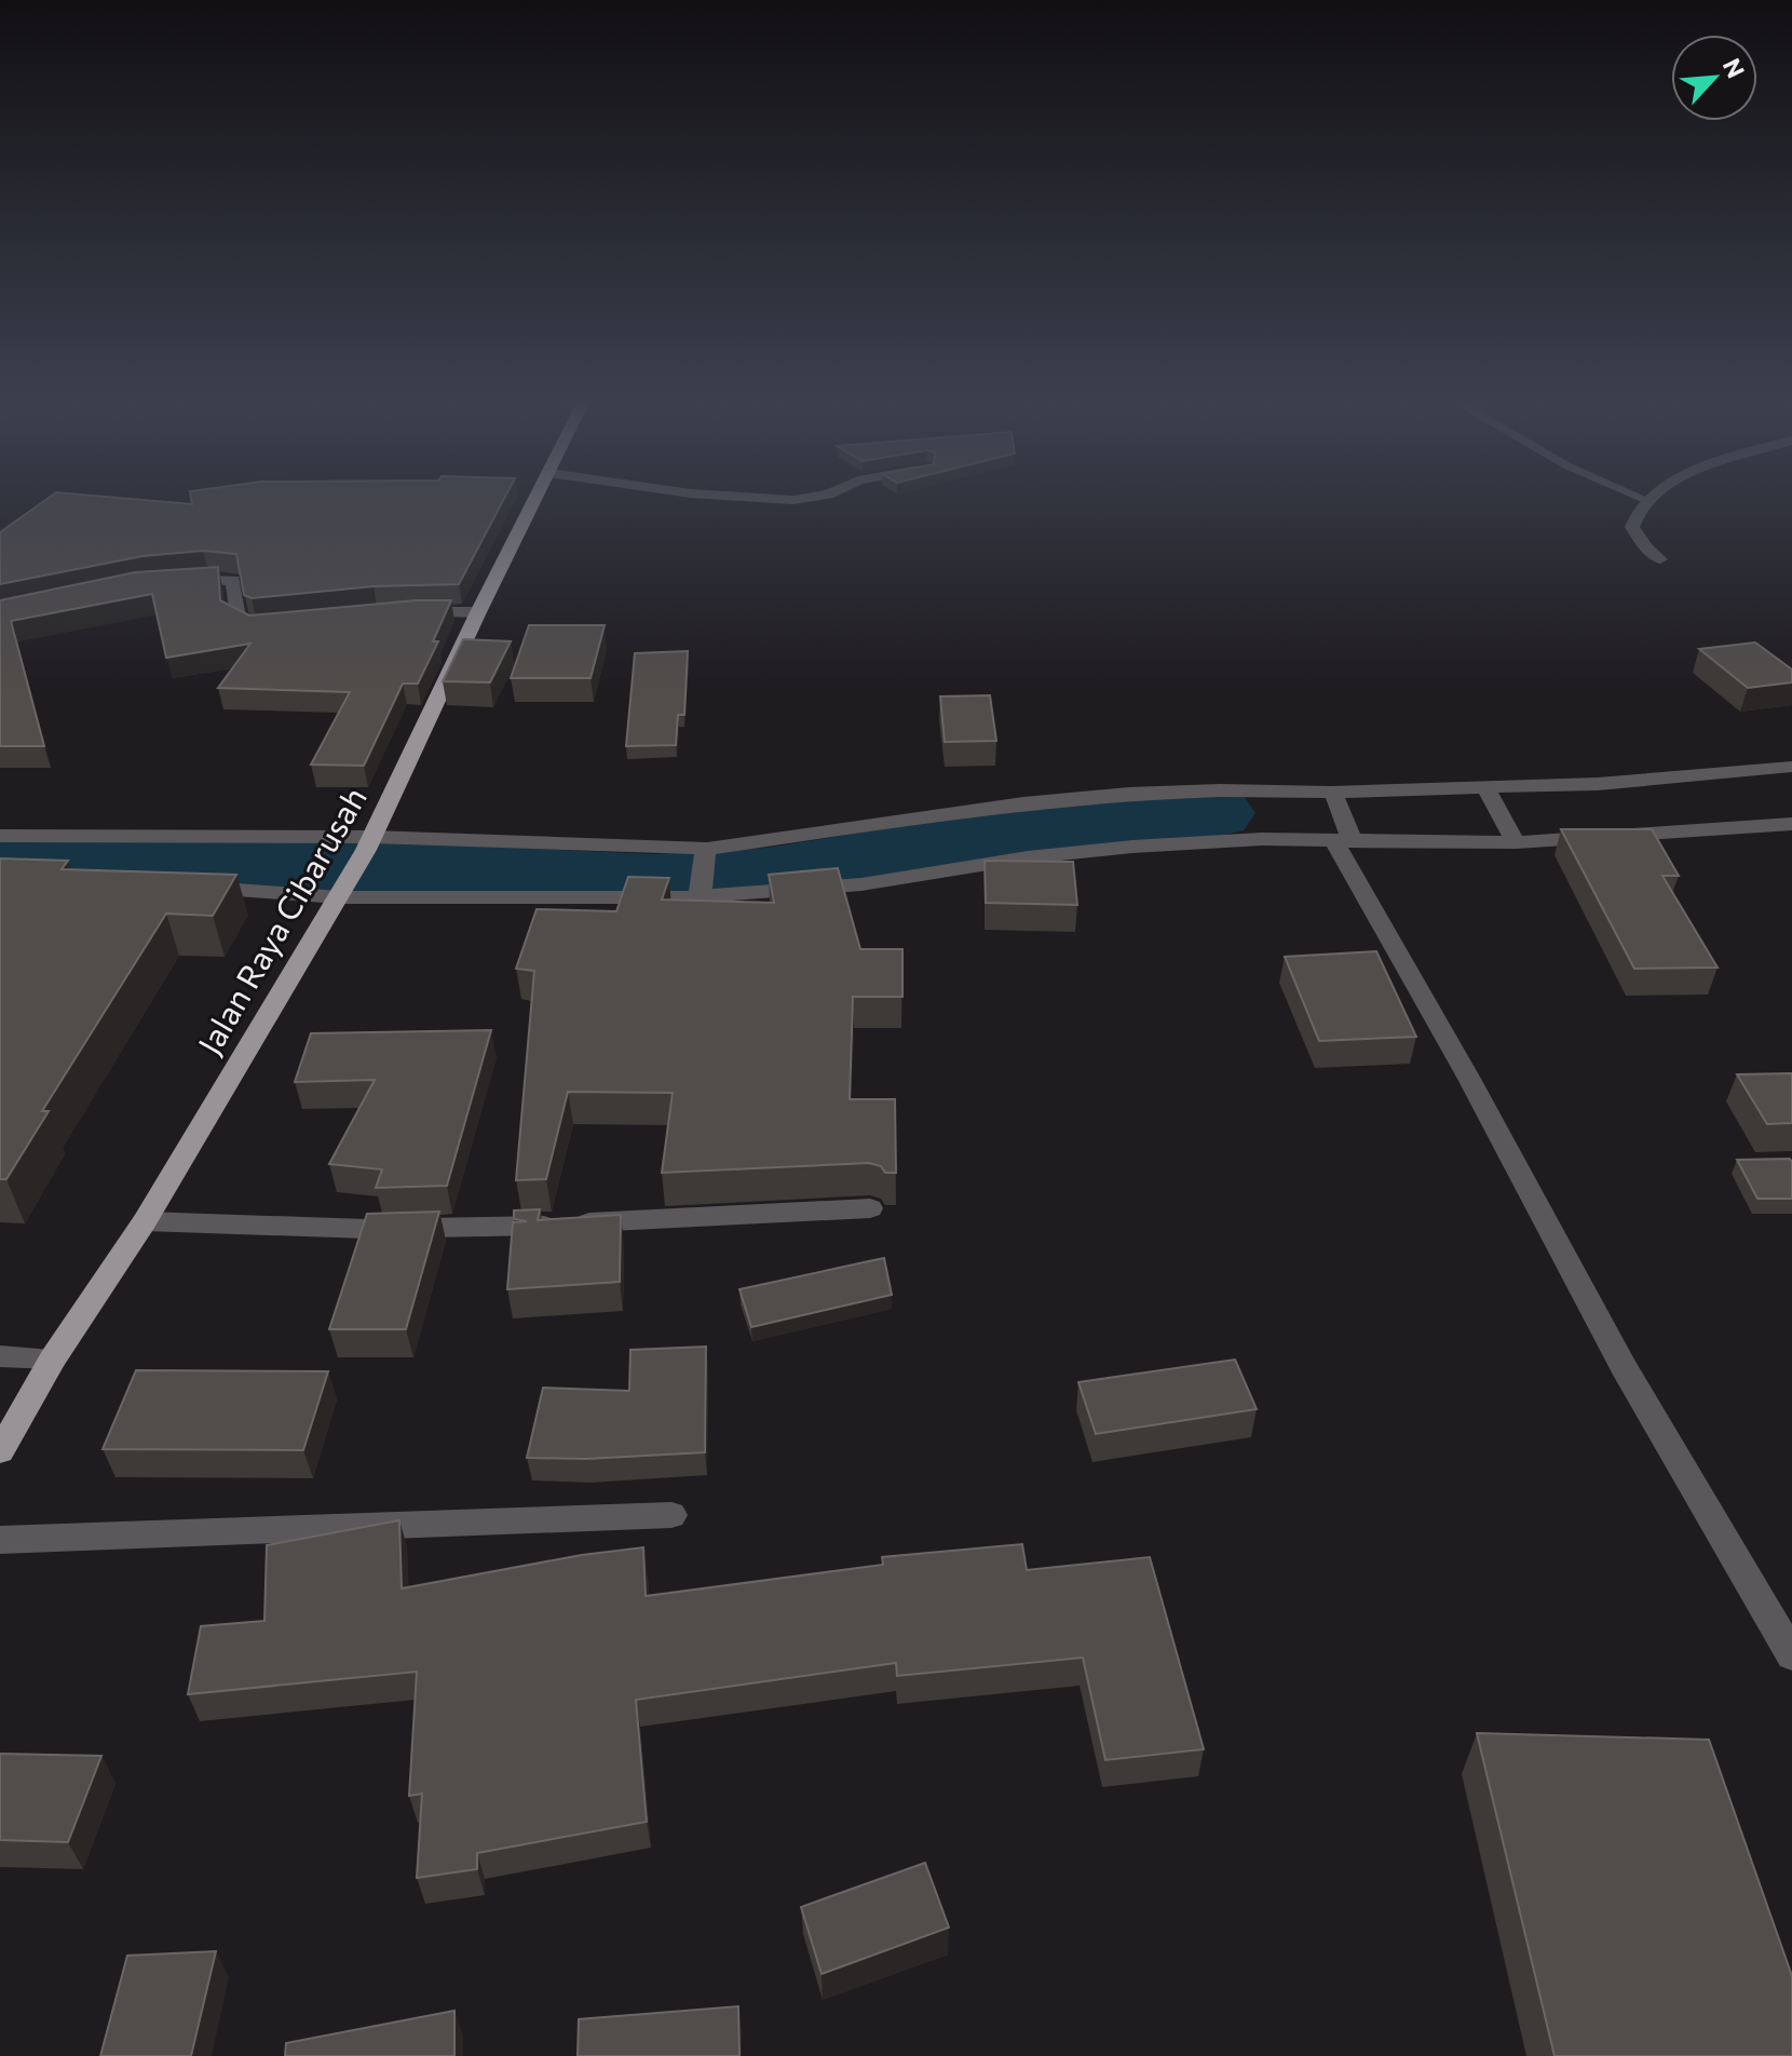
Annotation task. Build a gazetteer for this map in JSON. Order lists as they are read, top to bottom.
{
  "streets": {
    "main road": ["Jalan Raya Cibarusah"]
  },
  "north": "top right"
}
